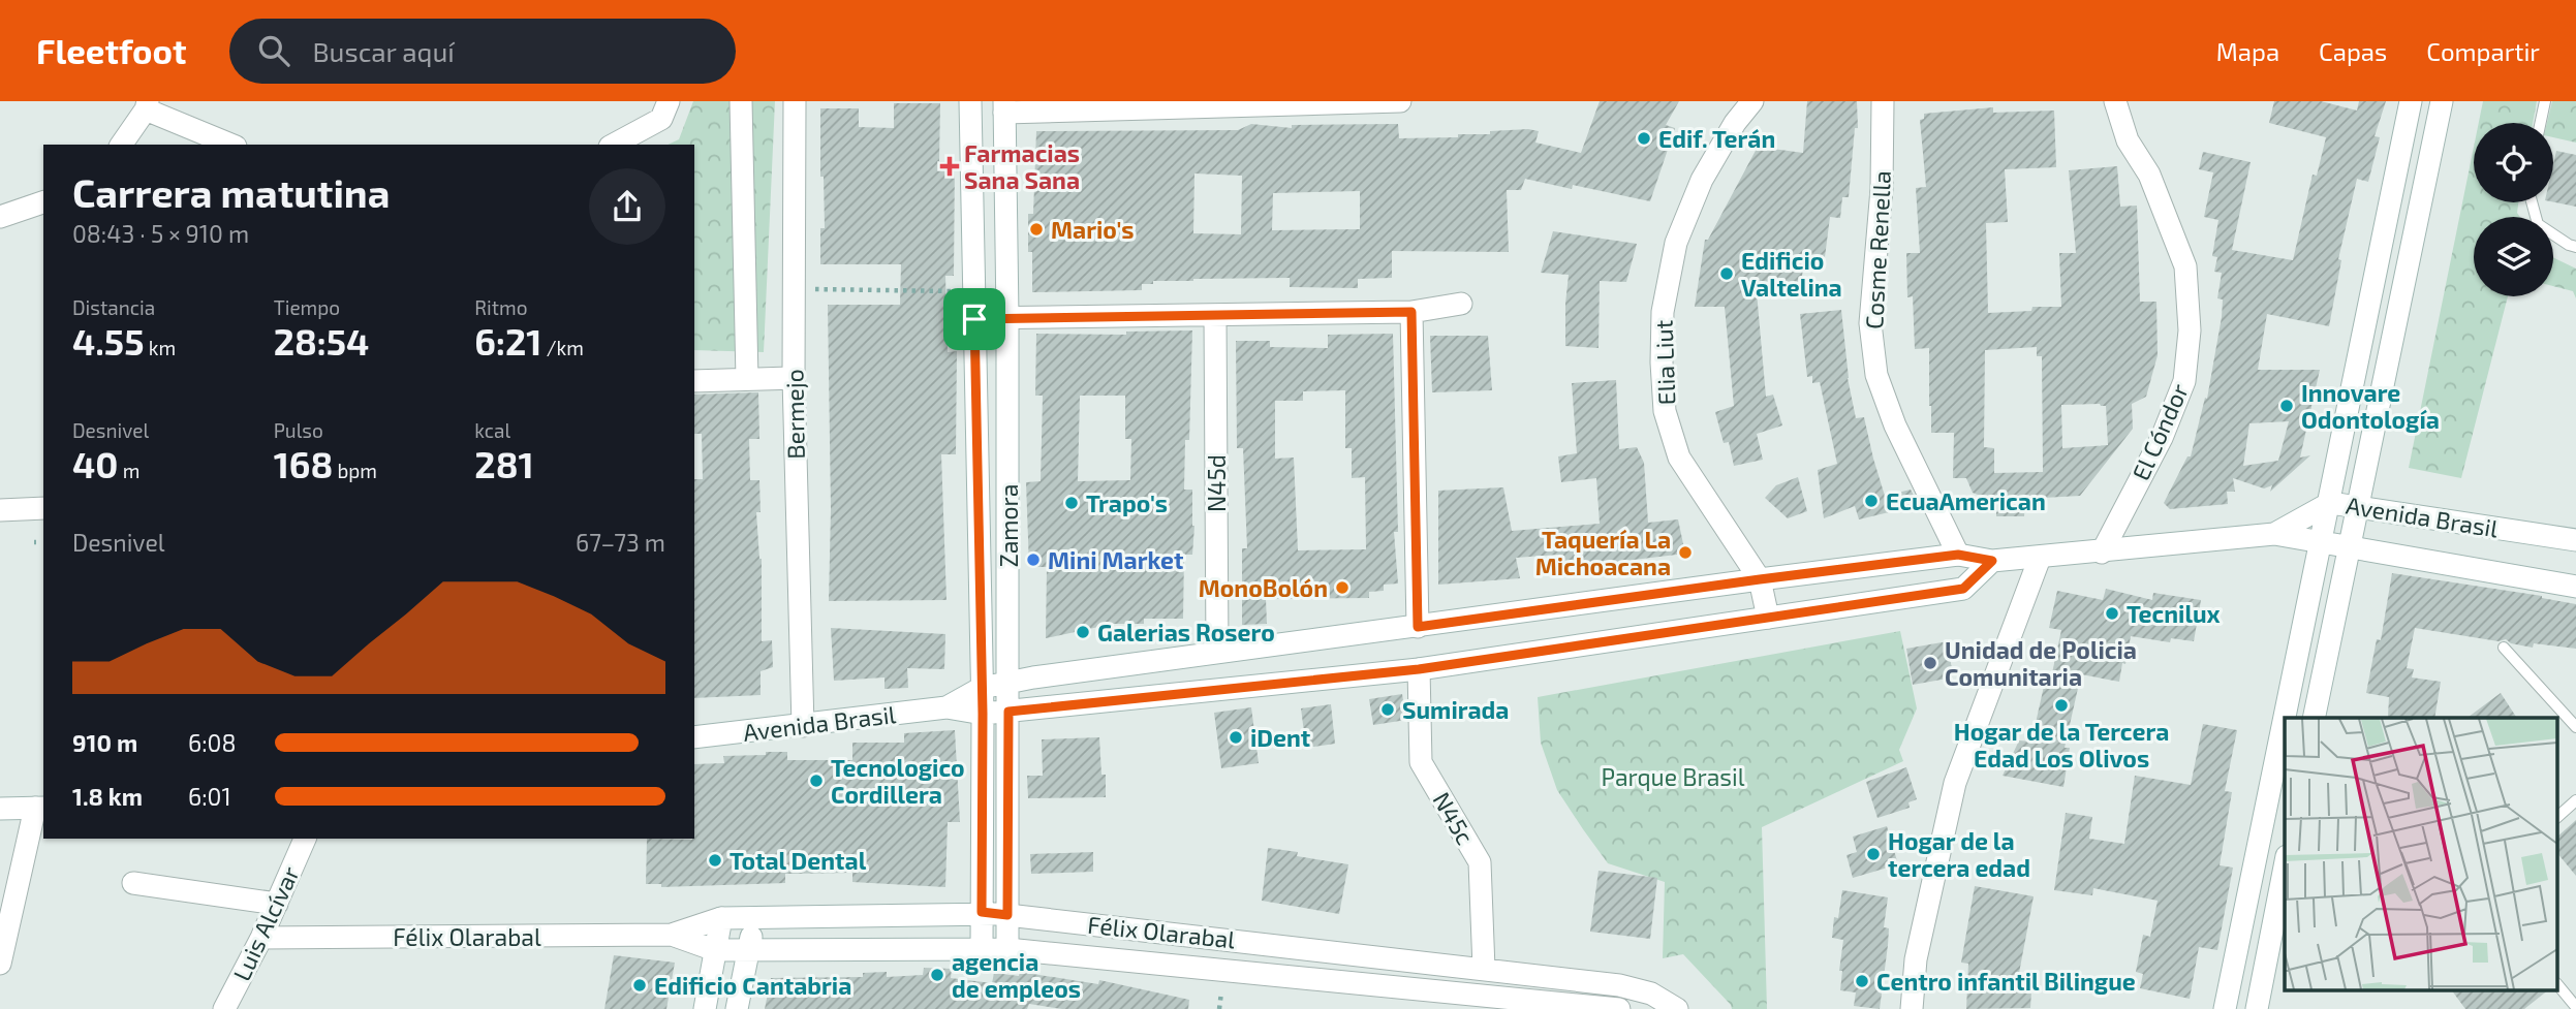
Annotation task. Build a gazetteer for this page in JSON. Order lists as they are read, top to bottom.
{
  "streets": {
    "street": [
      "Cosme Renella",
      "Elia Liut",
      "Bermejo",
      "El Cóndor",
      "N45d",
      "Avenida Brasil",
      "Zamora",
      "N45c",
      "Luis Alcívar",
      "Félix Olarabal"
    ]
  },
  "crossings": [
    ["Cosme Renella", "Avenida Brasil"],
    ["Elia Liut", "Avenida Brasil"],
    ["Bermejo", "Avenida Brasil"],
    ["El Cóndor", "Avenida Brasil"],
    ["N45d", "Avenida Brasil"],
    ["Avenida Brasil", "Zamora"],
    ["Avenida Brasil", "N45c"],
    ["Zamora", "Félix Olarabal"],
    ["N45c", "Félix Olarabal"],
    ["Luis Alcívar", "Félix Olarabal"]
  ],
  "parks": ["Parque Brasil"],
  "places": {
    "other": [
      "Edif. Terán",
      "Mario's",
      "Edificio Valtelina",
      "Innovare Odontología",
      "EcuaAmerican",
      "Trapo's",
      "Taquería La Michoacana",
      "Mini Market",
      "MonoBolón",
      "Tecnilux",
      "Galerias Rosero",
      "Unidad de Policia Comunitaria",
      "Hogar de la Tercera Edad Los Olivos",
      "Sumirada",
      "iDent",
      "Tecnologico Cordillera",
      "Hogar de la tercera edad",
      "Total Dental",
      "agencia de empleos",
      "Centro infantil Bilingue",
      "Edificio Cantabria"
    ],
    "health": ["Farmacias Sana Sana"]
  },
  "page": {
    "header": "Fleetfoot",
    "search": "Buscar aquí",
    "nav": ["Mapa", "Capas", "Compartir"],
    "heading": ["Carrera matutina", "08:43 · 5 × 910 m"],
    "stats": [
      ["Distancia", "4.55 km"],
      ["Tiempo", "28:54"],
      ["Ritmo", "6:21 /km"],
      ["Desnivel", "40 m"],
      ["Pulso", "168 bpm"],
      ["kcal", "281"]
    ],
    "chart": ["Desnivel", "67–73 m"],
    "list": [
      {
        "name": "910 m",
        "note": "6:08"
      },
      {
        "name": "1.8 km",
        "note": "6:01"
      }
    ]
  }
}
